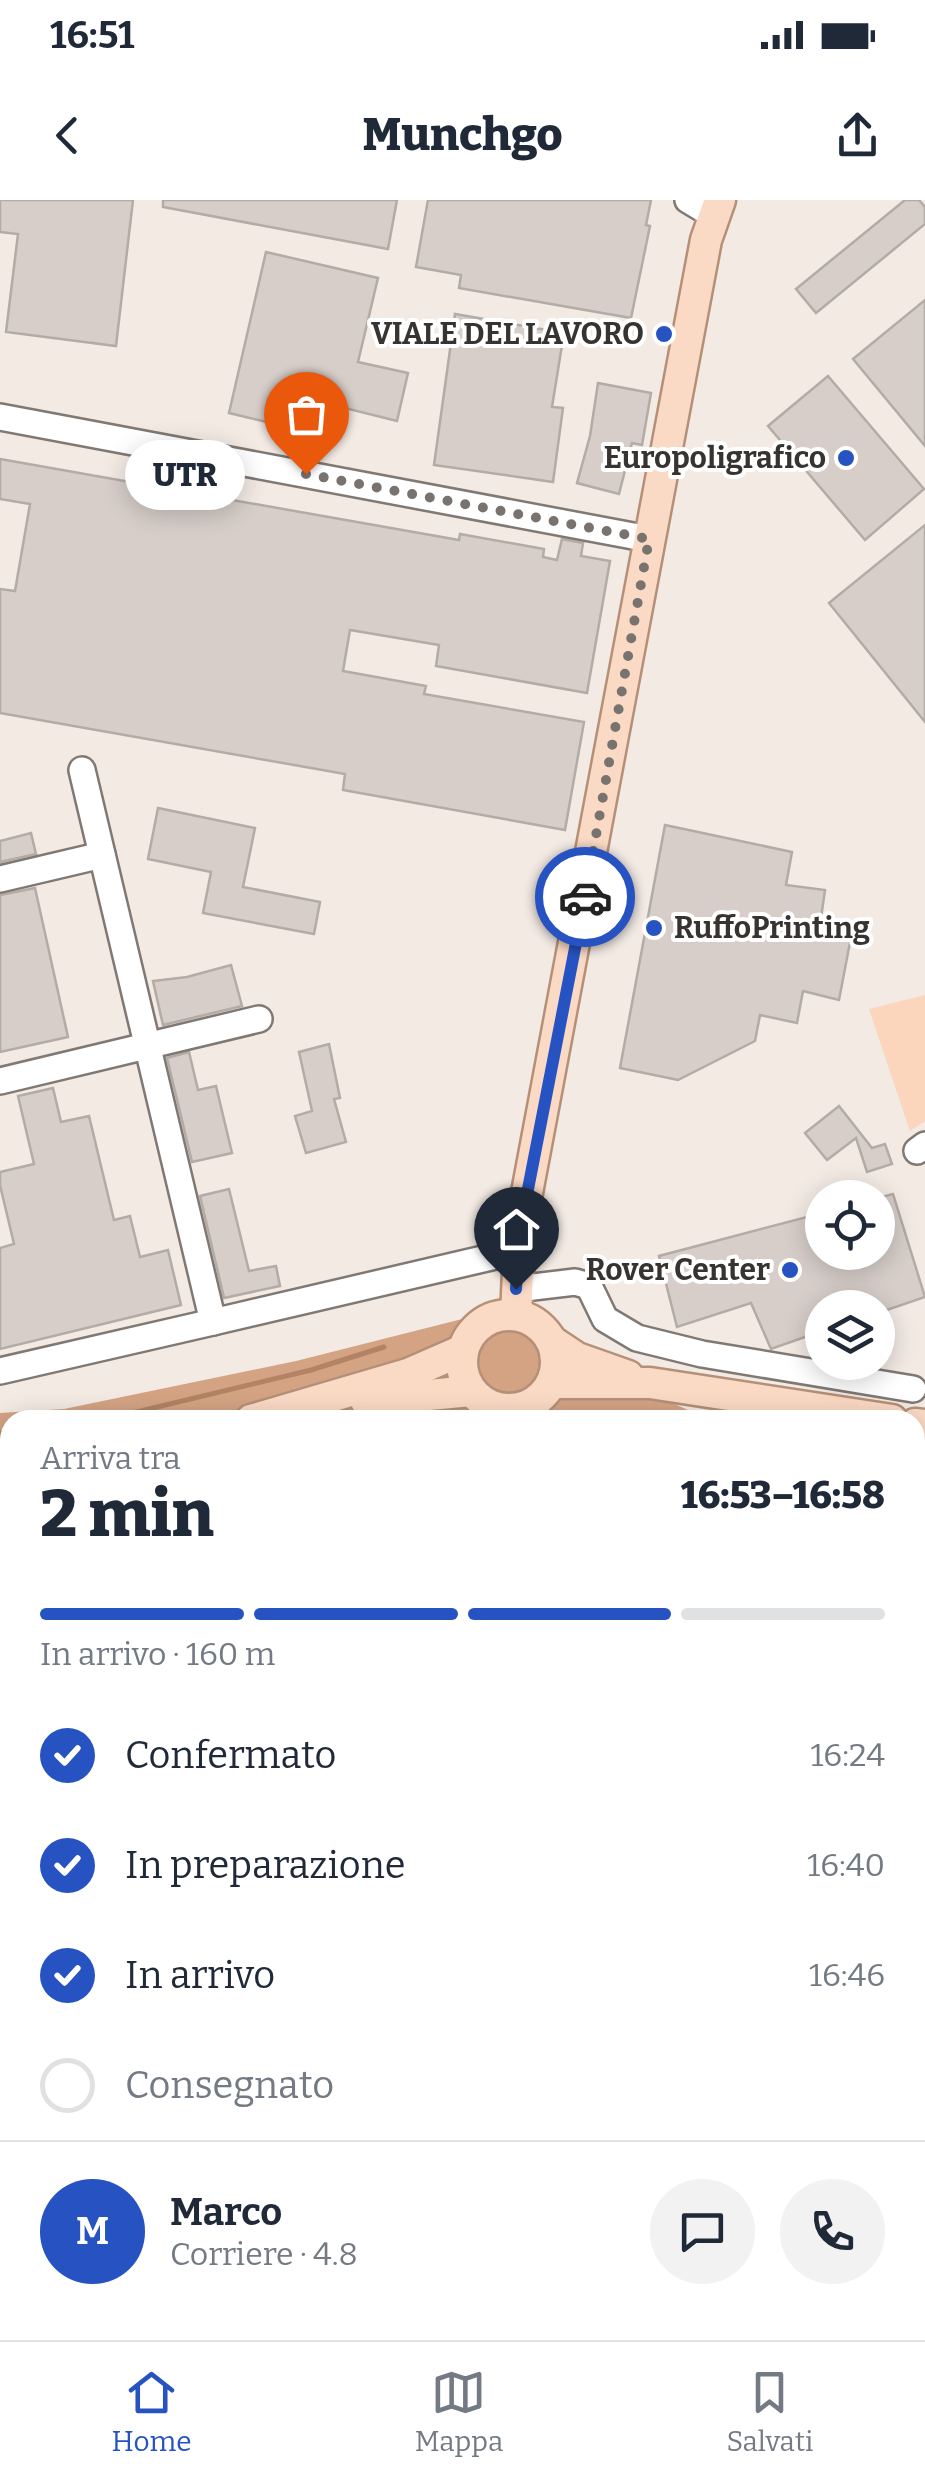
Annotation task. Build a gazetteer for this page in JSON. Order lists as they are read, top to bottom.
{
  "places": [
    "VIALE DEL LAVORO",
    "Europoligrafico",
    "UTR",
    "RuffoPrinting",
    "Rover Center"
  ],
  "page": {
    "status": "16:51",
    "header": "Munchgo",
    "bubble": "UTR",
    "heading": ["2 min", "Arriva tra", "16:53–16:58"],
    "panel": ["Marco", "Corriere · 4.8"],
    "bar": "In arrivo · 160 m",
    "list": [
      ["Confermato", "16:24"],
      ["In preparazione", "16:40"],
      ["In arrivo", "16:46"],
      "Consegnato"
    ],
    "round": "M",
    "tabs": ["Home", "Mappa", "Salvati"]
  }
}
